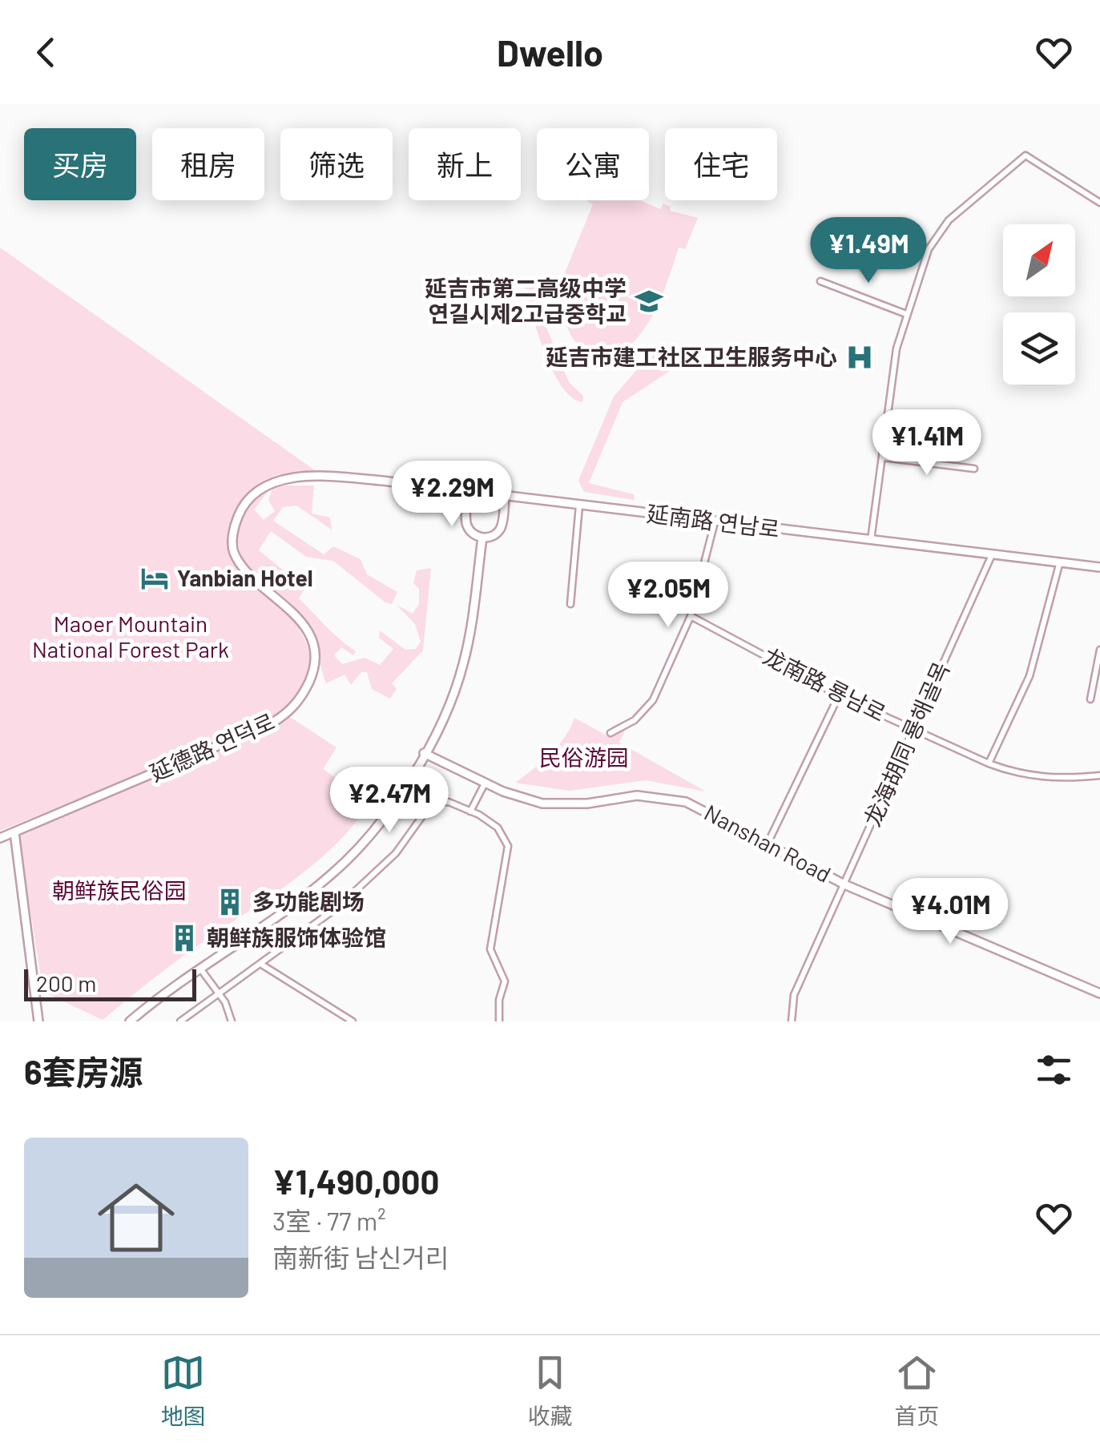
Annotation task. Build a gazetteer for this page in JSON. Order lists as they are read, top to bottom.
{
  "streets": {
    "street": [
      "延南路 연남로",
      "龙南路 룡남로",
      "龙海胡同 룡해골목",
      "延德路 연덕로",
      "Nanshan Road"
    ]
  },
  "crossings": [
    ["延南路 연남로", "龙海胡同 룡해골목"],
    ["延南路 연남로", "延德路 연덕로"],
    ["龙南路 룡남로", "龙海胡同 룡해골목"],
    ["龙海胡同 룡해골목", "Nanshan Road"]
  ],
  "parks": ["Maoer Mountain National Forest Park", "民俗游园", "朝鲜族民俗园"],
  "places": {
    "school or university": ["延吉市第二高级中学 연길시제2고급중학교"],
    "hospital": ["延吉市建工社区卫生服务中心"],
    "hotel": ["Yanbian Hotel"],
    "building": ["多功能剧场", "朝鲜族服饰体验馆"]
  },
  "scale_bar": "200 m",
  "north": "top right",
  "page": {
    "header": "Dwello",
    "chip": [
      "买房",
      "租房",
      "筛选",
      "新上",
      "公寓",
      "住宅"
    ],
    "price": [
      "¥1.49M",
      "¥1.41M",
      "¥2.29M",
      "¥2.05M",
      "¥2.47M",
      "¥4.01M"
    ],
    "scale": "200 m",
    "heading": "6套房源",
    "list": [
      {
        "name": "¥1,490,000",
        "note": "3室 · 77 m² · 南新街 남신거리"
      }
    ],
    "tabs": ["地图", "收藏", "首页"]
  }
}
